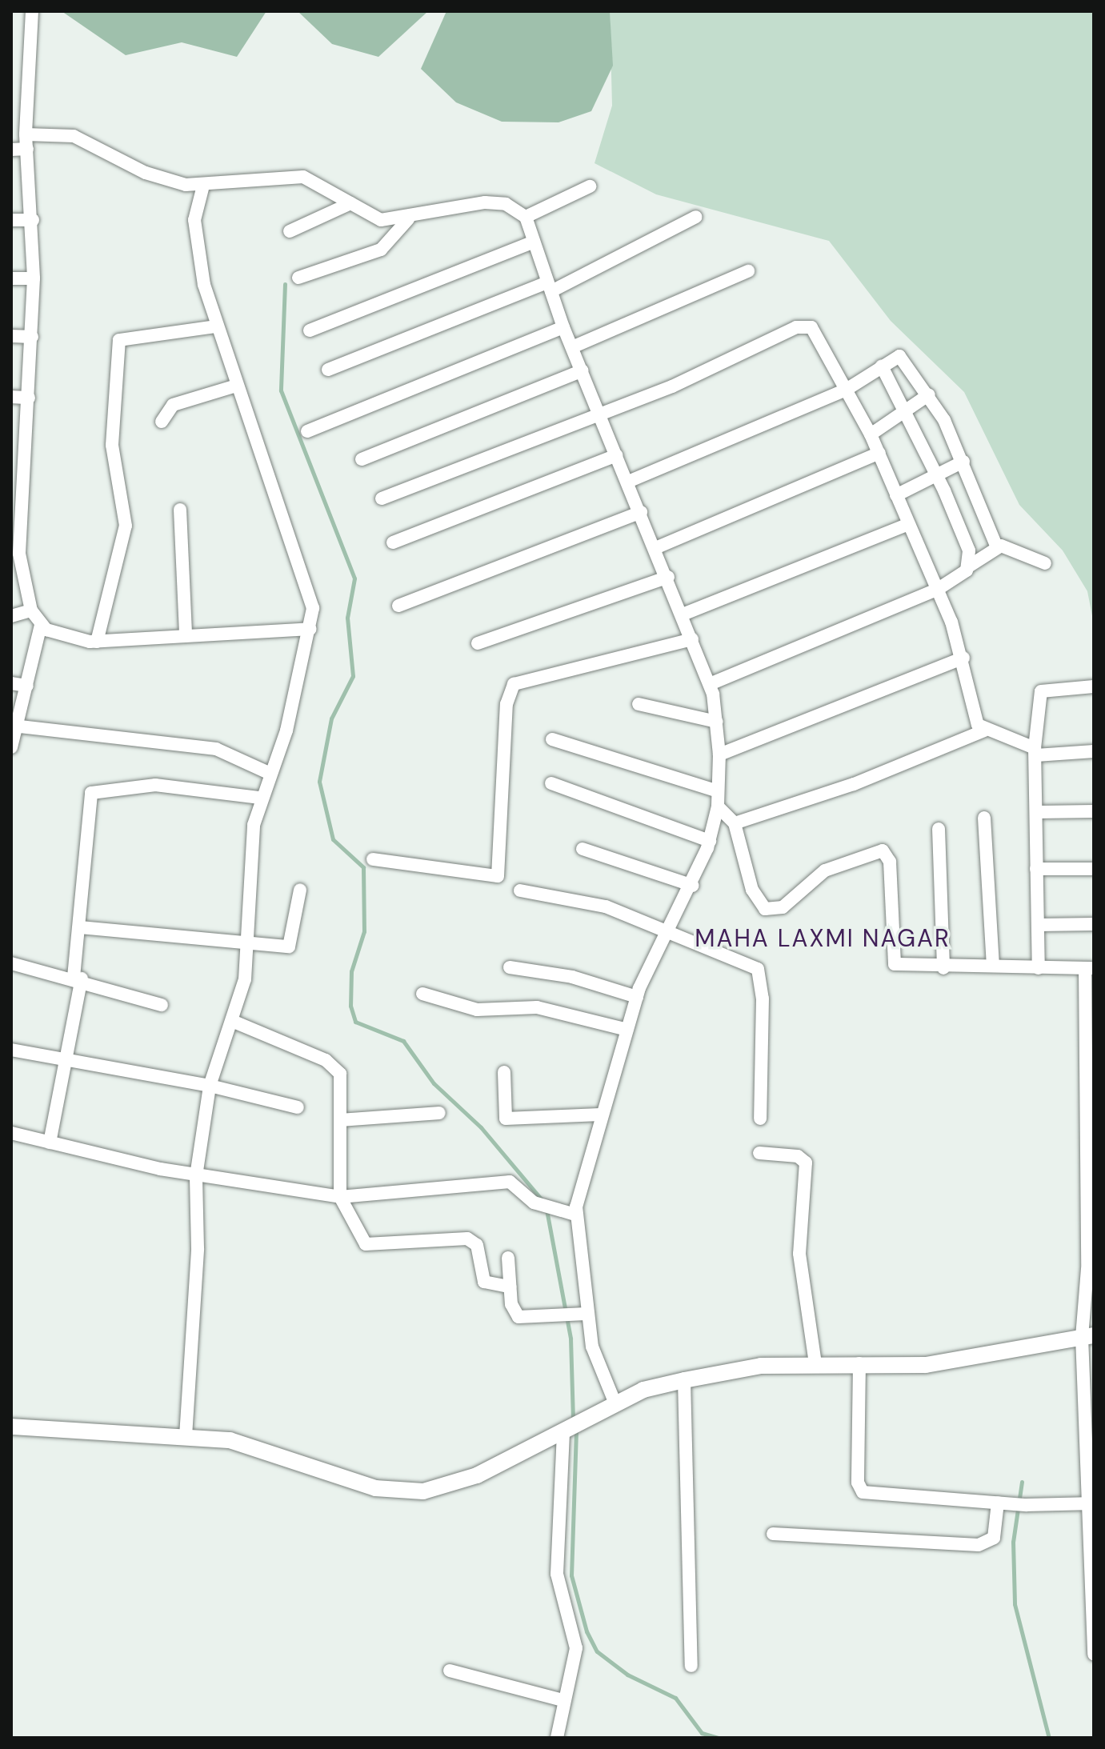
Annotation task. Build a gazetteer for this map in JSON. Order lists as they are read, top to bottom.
{
  "districts": ["MAHA LAXMI NAGAR"]
}
